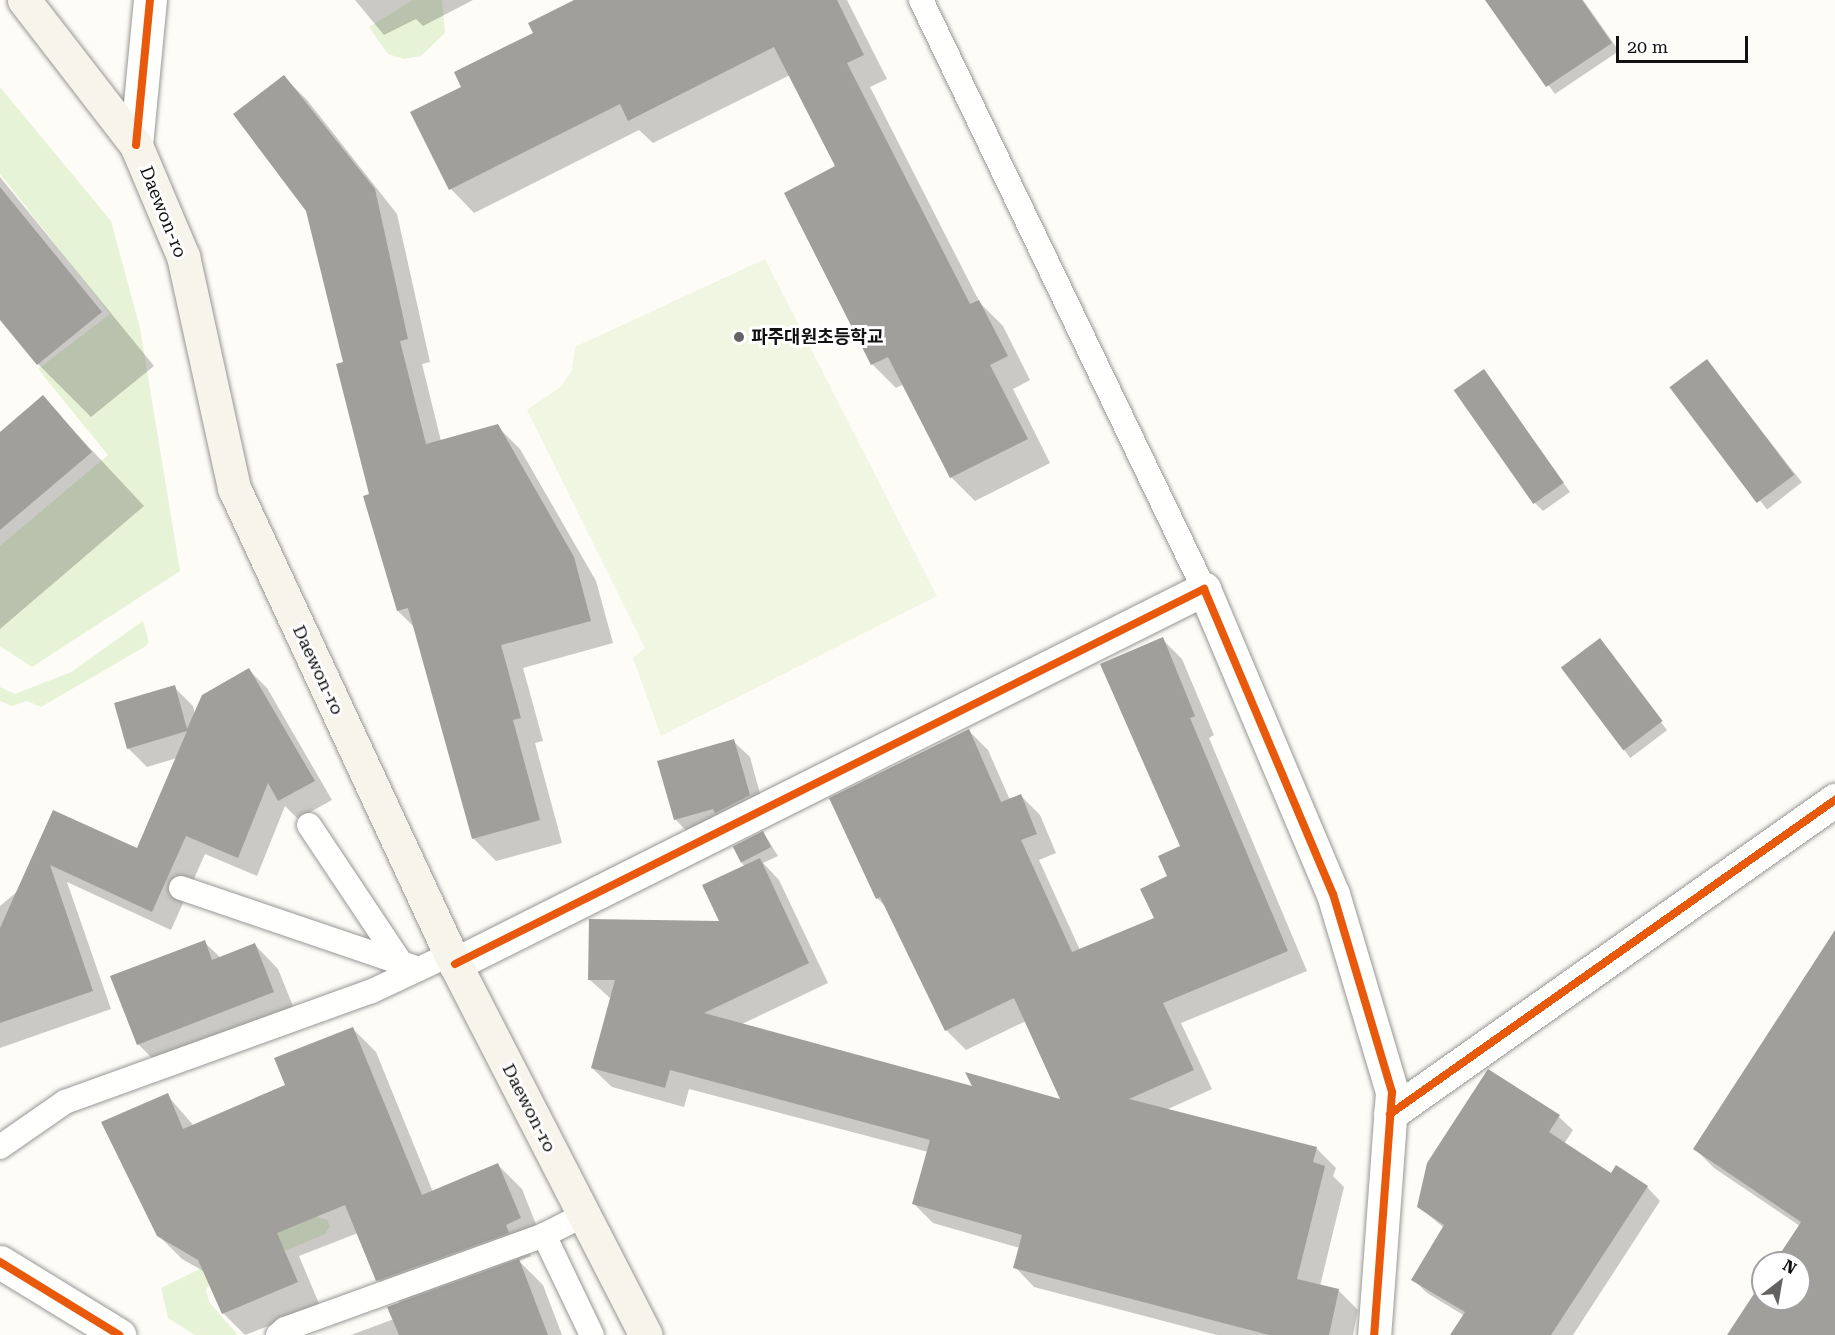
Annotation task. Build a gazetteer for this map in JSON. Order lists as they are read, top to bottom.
{
  "streets": {
    "main road": ["Daewon-ro"]
  },
  "places": ["파주대원초등학교"],
  "scale_bar": "20 m",
  "north": "top right"
}
